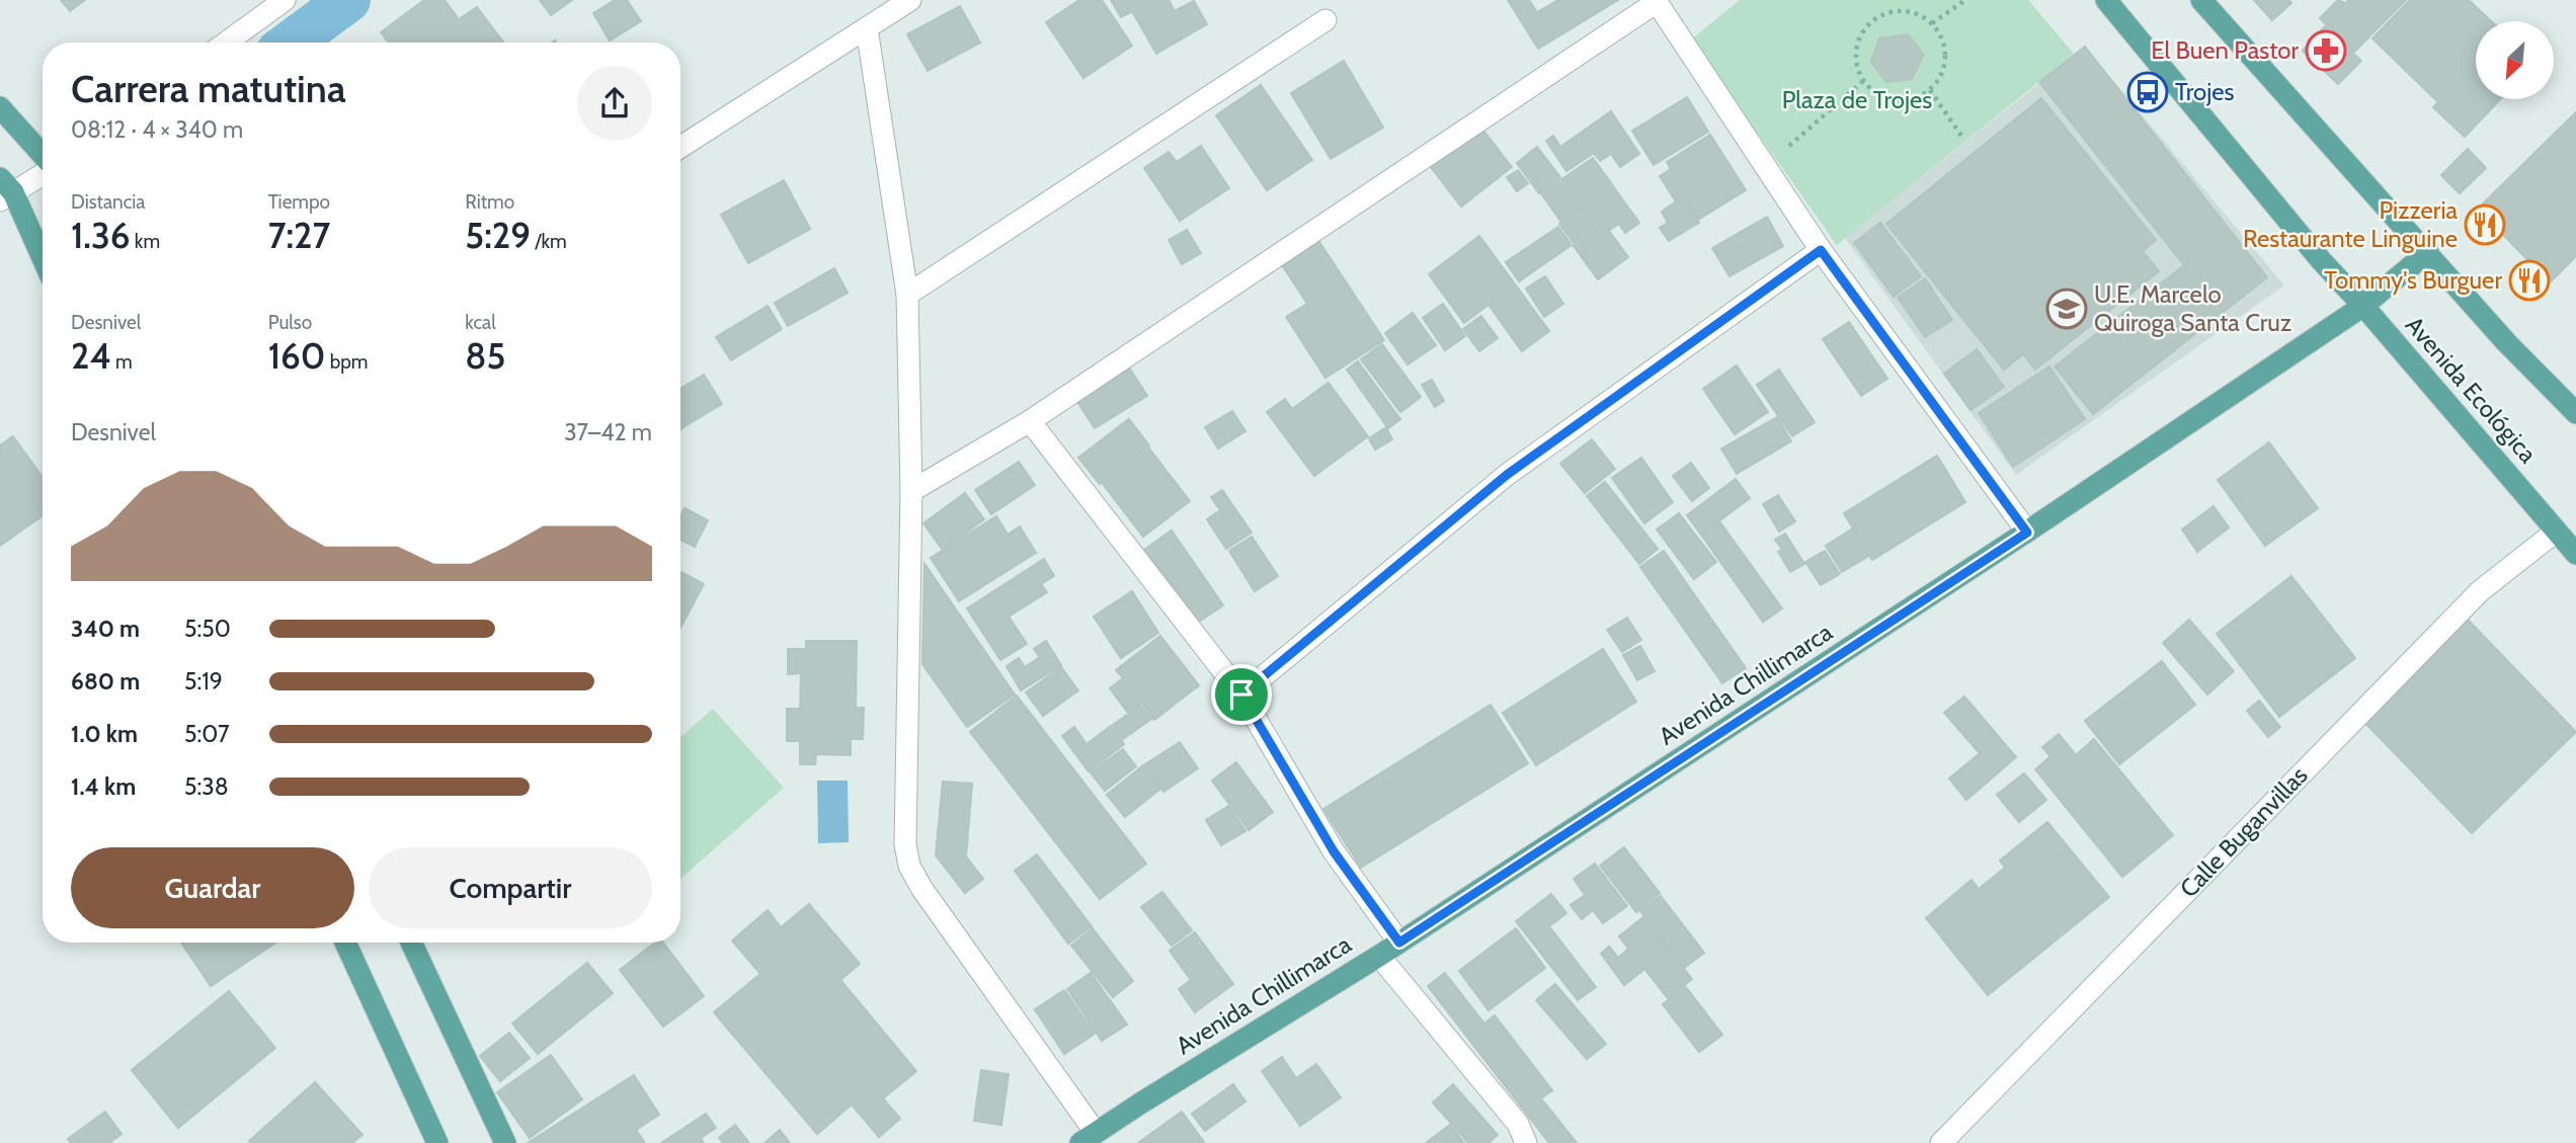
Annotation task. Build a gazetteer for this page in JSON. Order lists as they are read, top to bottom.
{
  "streets": {
    "main road": ["Avenida Ecológica", "Avenida Chillimarca"],
    "street": ["Calle Buganvillas"]
  },
  "crossings": [
    ["Avenida Ecológica", "Avenida Chillimarca"],
    ["Avenida Ecológica", "Calle Buganvillas"]
  ],
  "parks": ["Plaza de Trojes"],
  "places": {
    "pharmacy": ["El Buen Pastor"],
    "bus stop": ["Trojes"],
    "restaurant": ["Pizzeria Restaurante Linguine", "Tommy's Burguer"],
    "school or university": ["U.E. Marcelo Quiroga Santa Cruz"]
  },
  "north": "bottom left",
  "page": {
    "heading": ["Carrera matutina", "08:12 · 4 × 340 m"],
    "stats": [
      ["Distancia", "1.36 km"],
      ["Tiempo", "7:27"],
      ["Ritmo", "5:29 /km"],
      ["Desnivel", "24 m"],
      ["Pulso", "160 bpm"],
      ["kcal", "85"]
    ],
    "chart": ["Desnivel", "37–42 m"],
    "list": [
      {
        "name": "340 m",
        "note": "5:50"
      },
      {
        "name": "680 m",
        "note": "5:19"
      },
      {
        "name": "1.0 km",
        "note": "5:07"
      },
      {
        "name": "1.4 km",
        "note": "5:38"
      }
    ],
    "buttons": ["Guardar", "Compartir"]
  }
}
